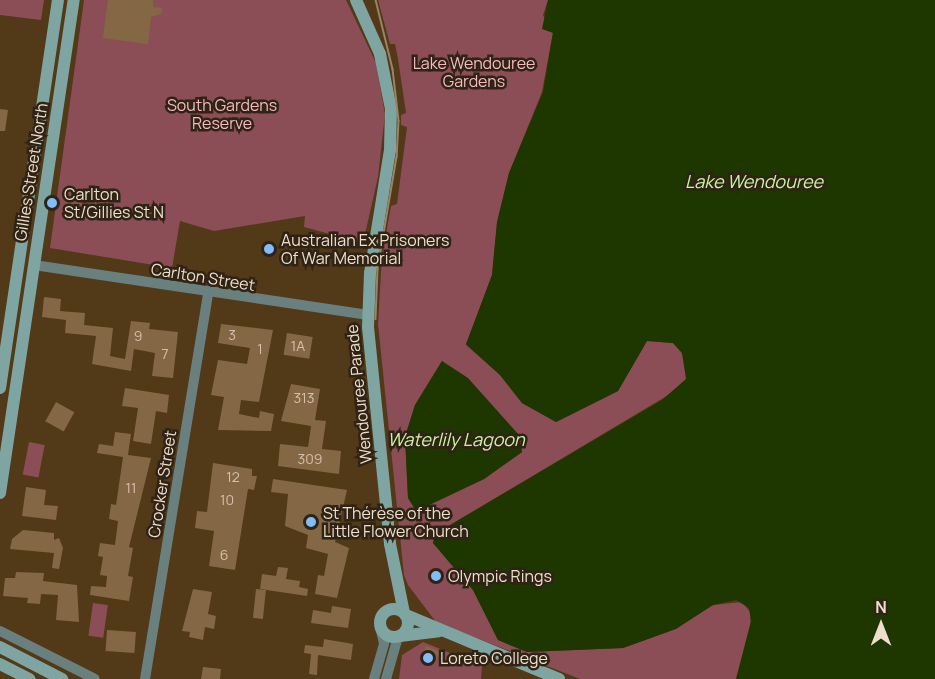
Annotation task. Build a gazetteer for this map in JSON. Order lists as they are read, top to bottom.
{
  "streets": {
    "main road": ["Gillies Street North", "Wendouree Parade"],
    "street": ["Carlton Street", "Crocker Street"]
  },
  "crossings": [
    ["Gillies Street North", "Carlton Street"],
    ["Carlton Street", "Wendouree Parade"],
    ["Carlton Street", "Crocker Street"]
  ],
  "water": ["Lake Wendouree", "Waterlily Lagoon"],
  "parks": ["Lake Wendouree Gardens", "South Gardens Reserve"],
  "places": [
    "Carlton St/Gillies St N",
    "Australian Ex Prisoners Of War Memorial",
    "St Thérèse of the Little Flower Church",
    "Olympic Rings",
    "Loreto College"
  ],
  "house_numbers": [
    "3",
    "9",
    "1A",
    "1",
    "7",
    "313",
    "309",
    "12",
    "11",
    "10",
    "6"
  ],
  "north": "top"
}
